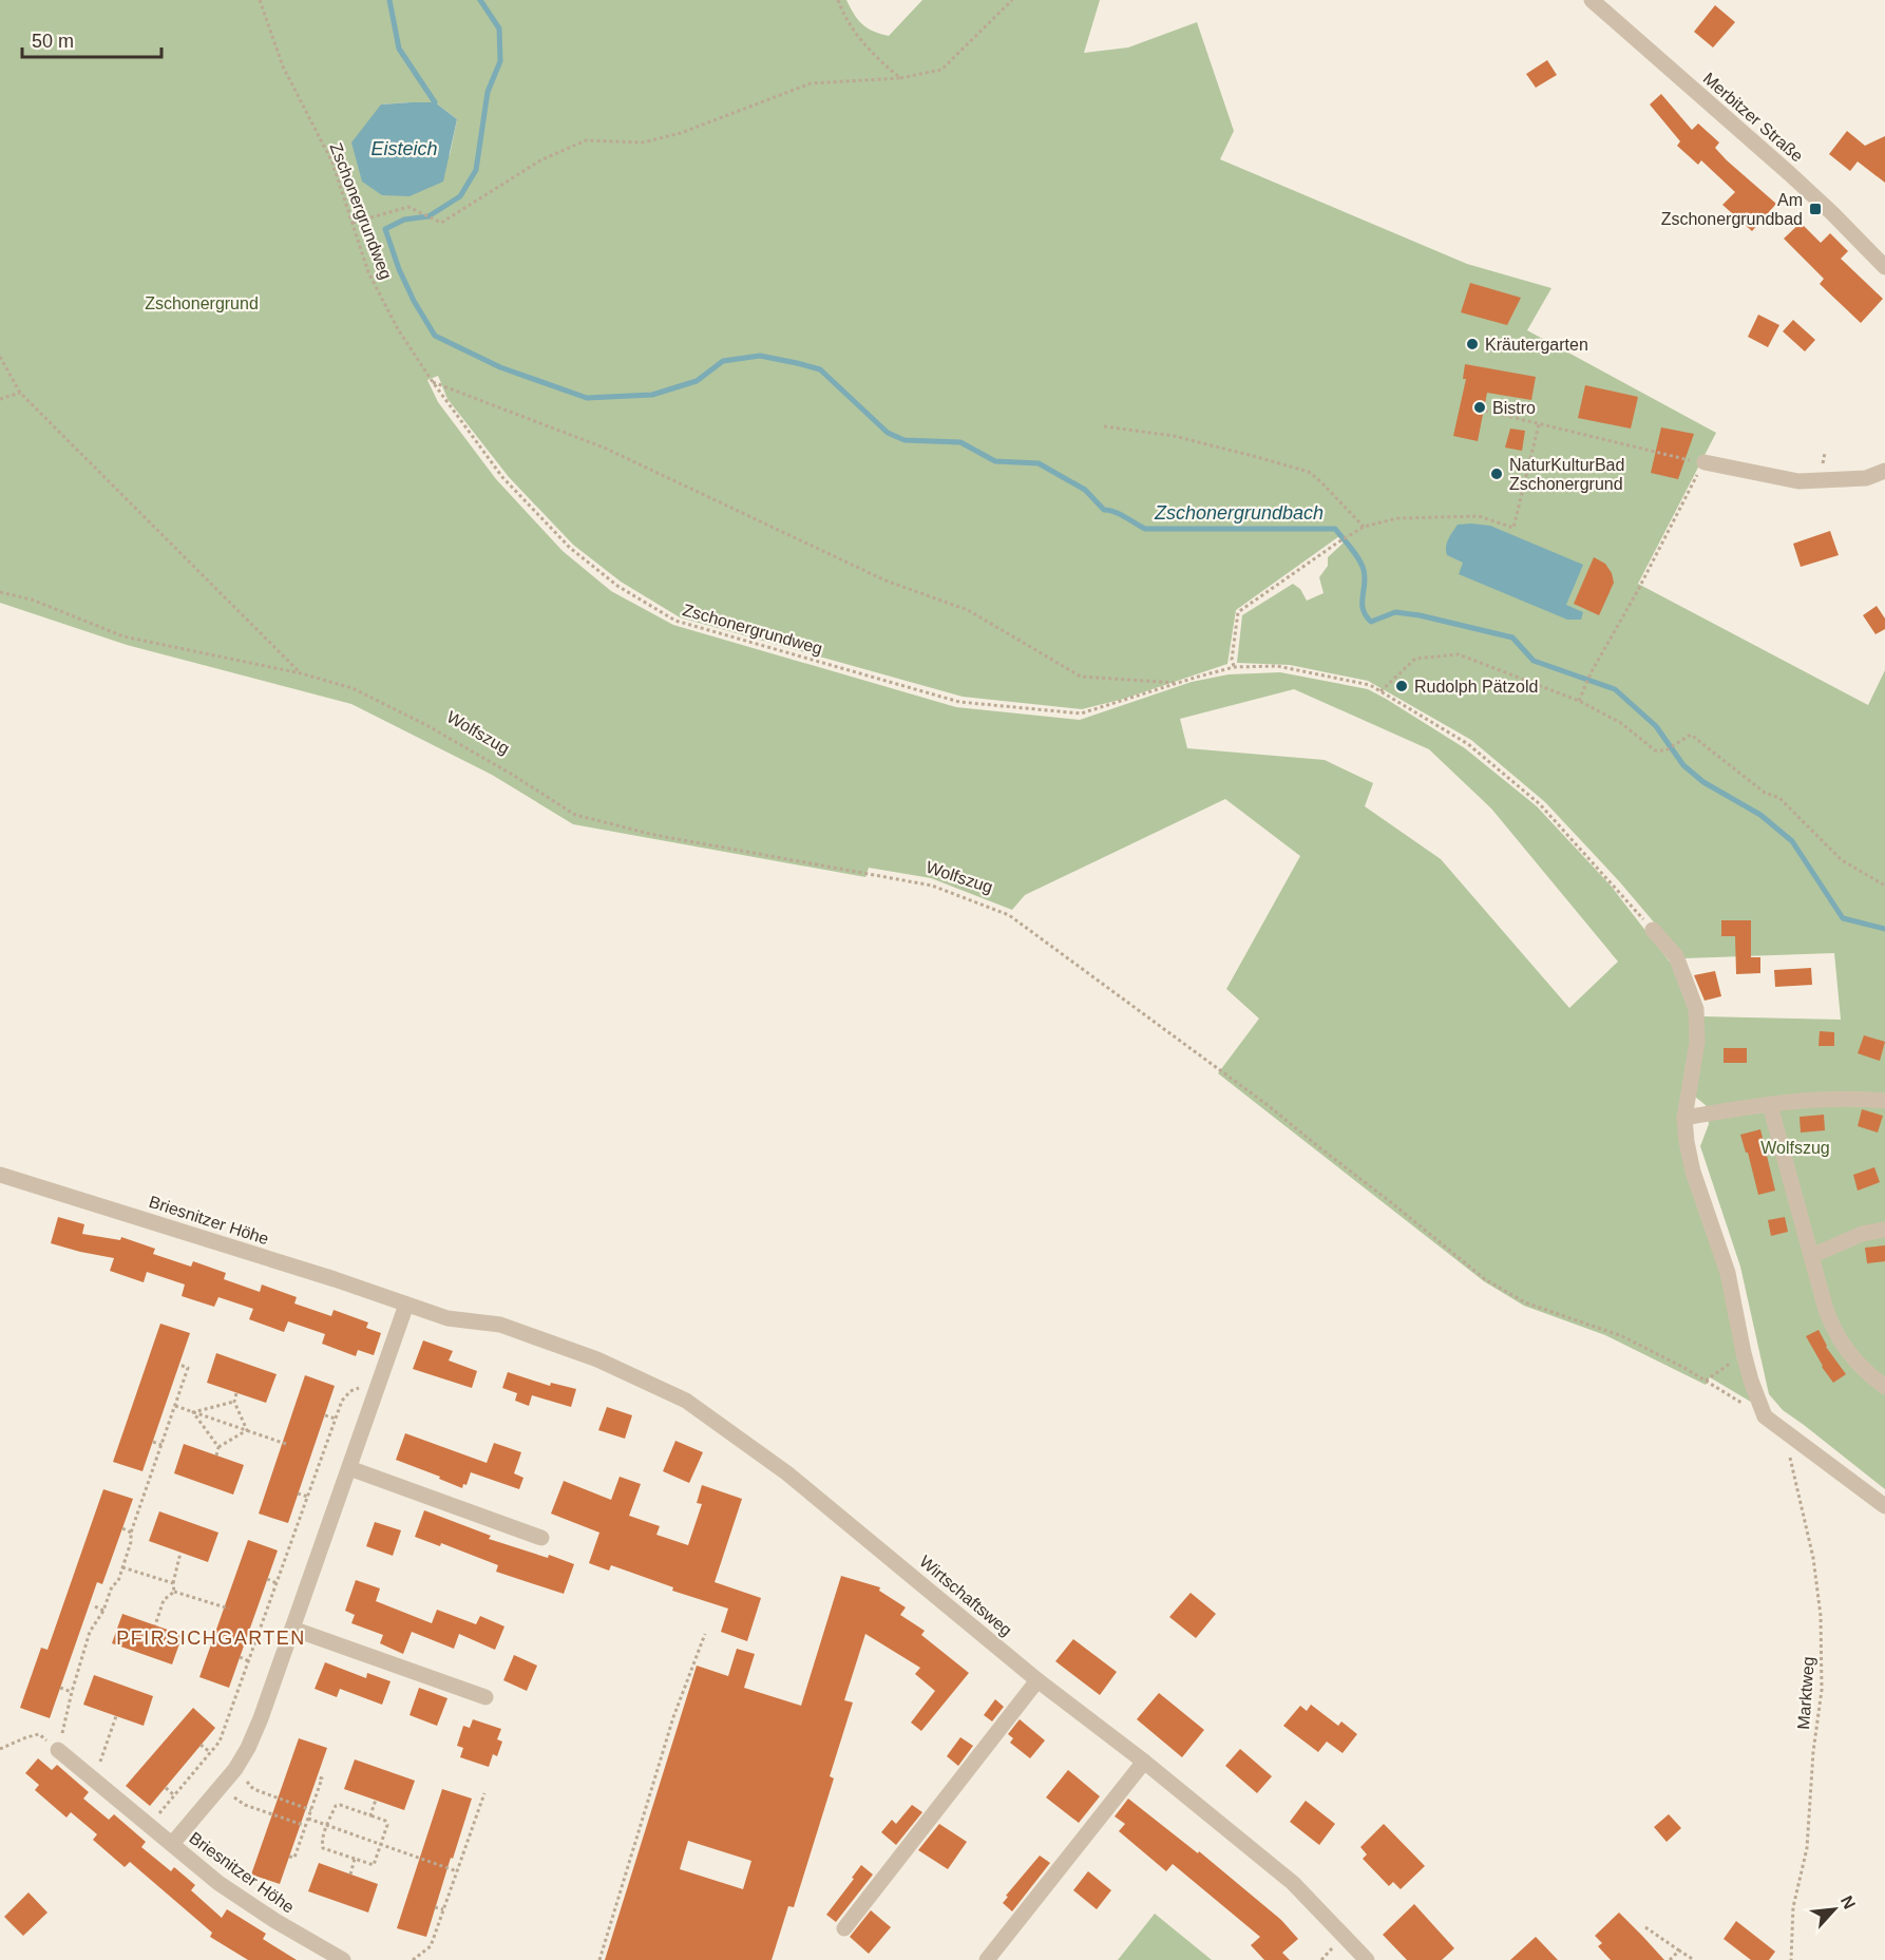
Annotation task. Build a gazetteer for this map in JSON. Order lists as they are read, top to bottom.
{
  "streets": {
    "street": ["Merbitzer Straße", "Briesnitzer Höhe", "Wirtschaftsweg"],
    "path": ["Zschonergrundweg", "Wolfszug", "Marktweg"]
  },
  "crossings": [
    ["Briesnitzer Höhe", "Wirtschaftsweg"]
  ],
  "districts": ["PFIRSICHGARTEN"],
  "water": ["Eisteich", "Zschonergrundbach"],
  "parks": ["Zschonergrund", "Wolfszug"],
  "places": {
    "transit": ["Am Zschonergrundbad"],
    "other": [
      "Kräutergarten",
      "Bistro",
      "NaturKulturBad Zschonergrund",
      "Rudolph Pätzold"
    ]
  },
  "scale_bar": "50 m",
  "north": "top right"
}
